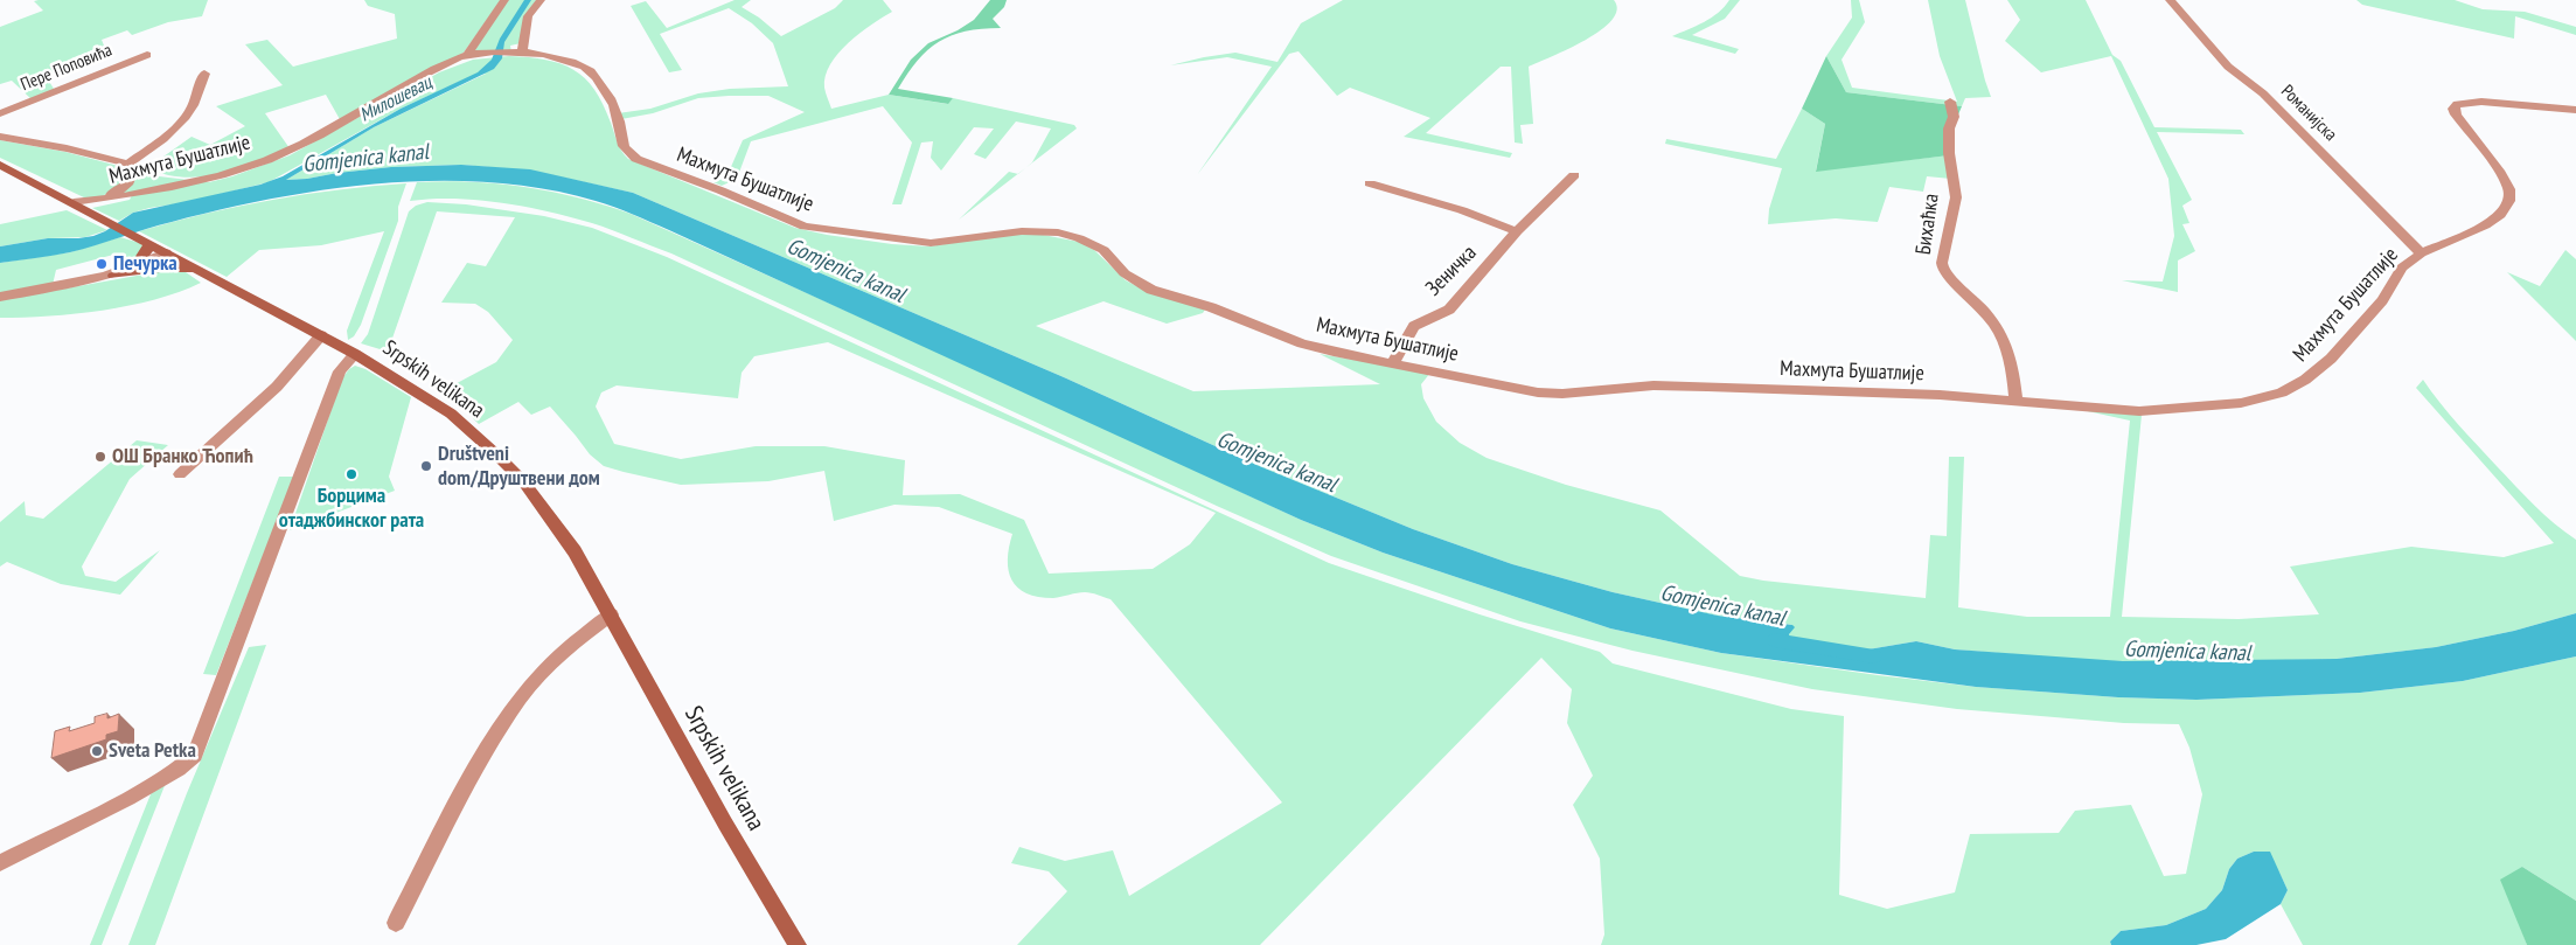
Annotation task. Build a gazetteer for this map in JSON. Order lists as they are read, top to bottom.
{
  "streets": {
    "main road": ["Srpskih velikana"],
    "street": [
      "Пере Поповића",
      "Романијска",
      "Махмута Бушатлије",
      "Бихаћка",
      "Зеничка"
    ]
  },
  "crossings": [
    ["Романијска", "Махмута Бушатлије"],
    ["Махмута Бушатлије", "Бихаћка"],
    ["Махмута Бушатлије", "Зеничка"],
    ["Махмута Бушатлије", "Srpskih velikana"]
  ],
  "water": ["Милошевац", "Gomjenica kanal"],
  "places": [
    "Печурка",
    "ОШ Бранко Ћопић",
    "Društveni dom/Друштвени дом",
    "Борцима отаджбинског рата",
    "Sveta Petka"
  ]
}
